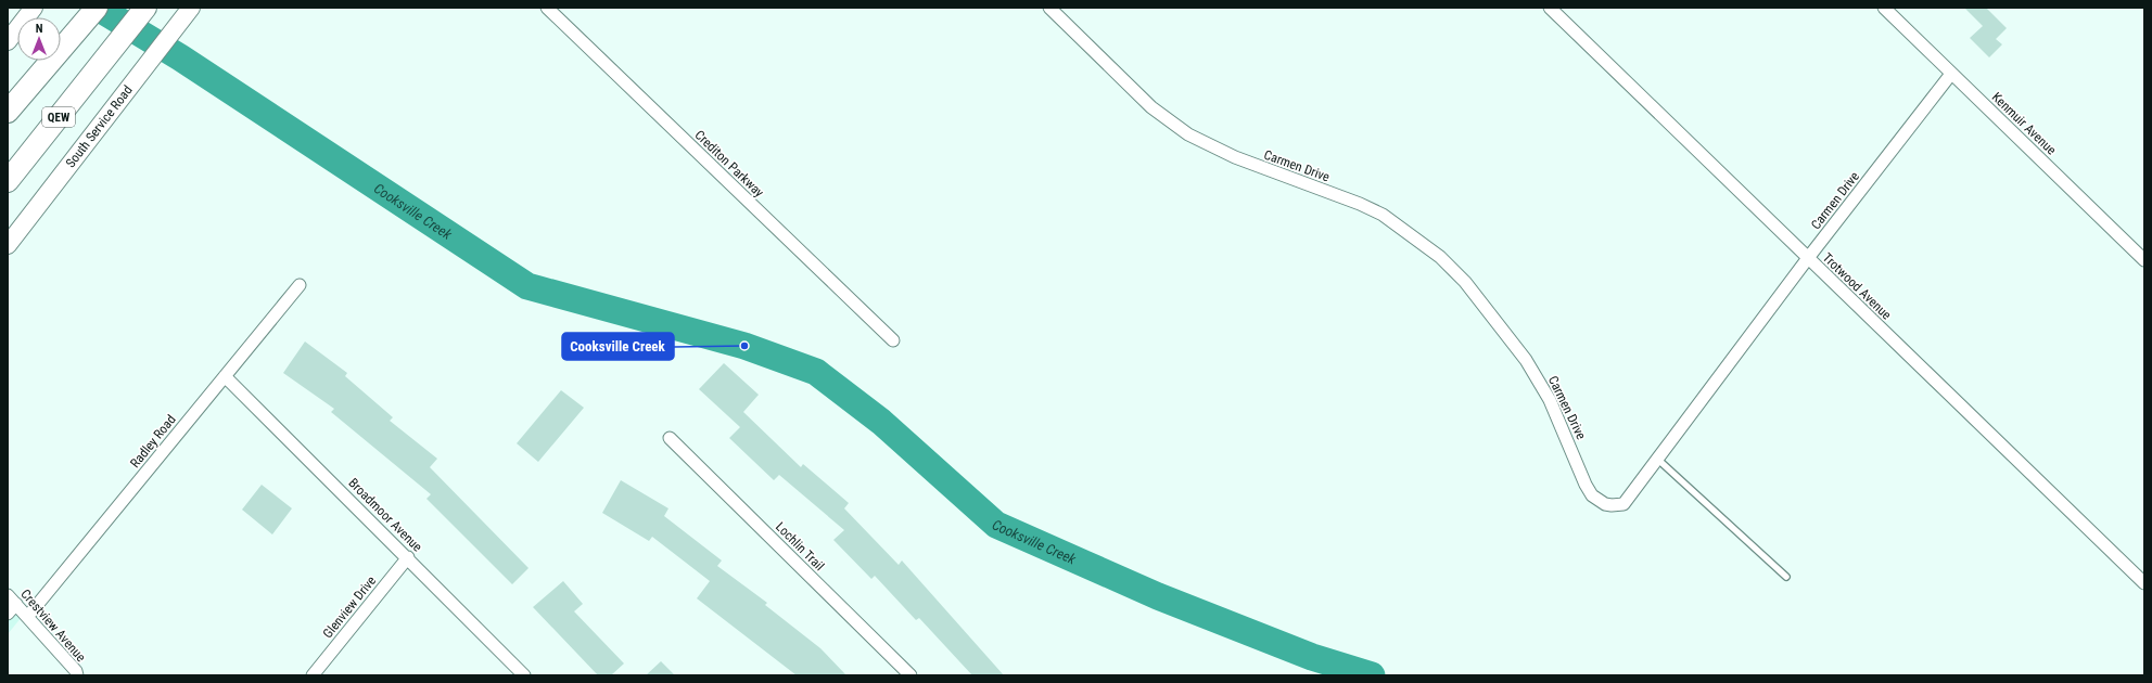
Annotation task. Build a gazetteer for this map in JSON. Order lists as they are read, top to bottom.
{
  "streets": {
    "highway": ["QEW"],
    "street": [
      "Kenmuir Avenue",
      "South Service Road",
      "Crediton Parkway",
      "Carmen Drive",
      "Trotwood Avenue",
      "Radley Road",
      "Broadmoor Avenue",
      "Lochlin Trail",
      "Glenview Drive",
      "Crestview Avenue"
    ]
  },
  "crossings": [
    ["Kenmuir Avenue", "Carmen Drive"],
    ["Carmen Drive", "Trotwood Avenue"],
    ["Radley Road", "Broadmoor Avenue"],
    ["Radley Road", "Crestview Avenue"],
    ["Broadmoor Avenue", "Glenview Drive"]
  ],
  "water": ["Cooksville Creek"],
  "places": ["Cooksville Creek"],
  "north": "top"
}
